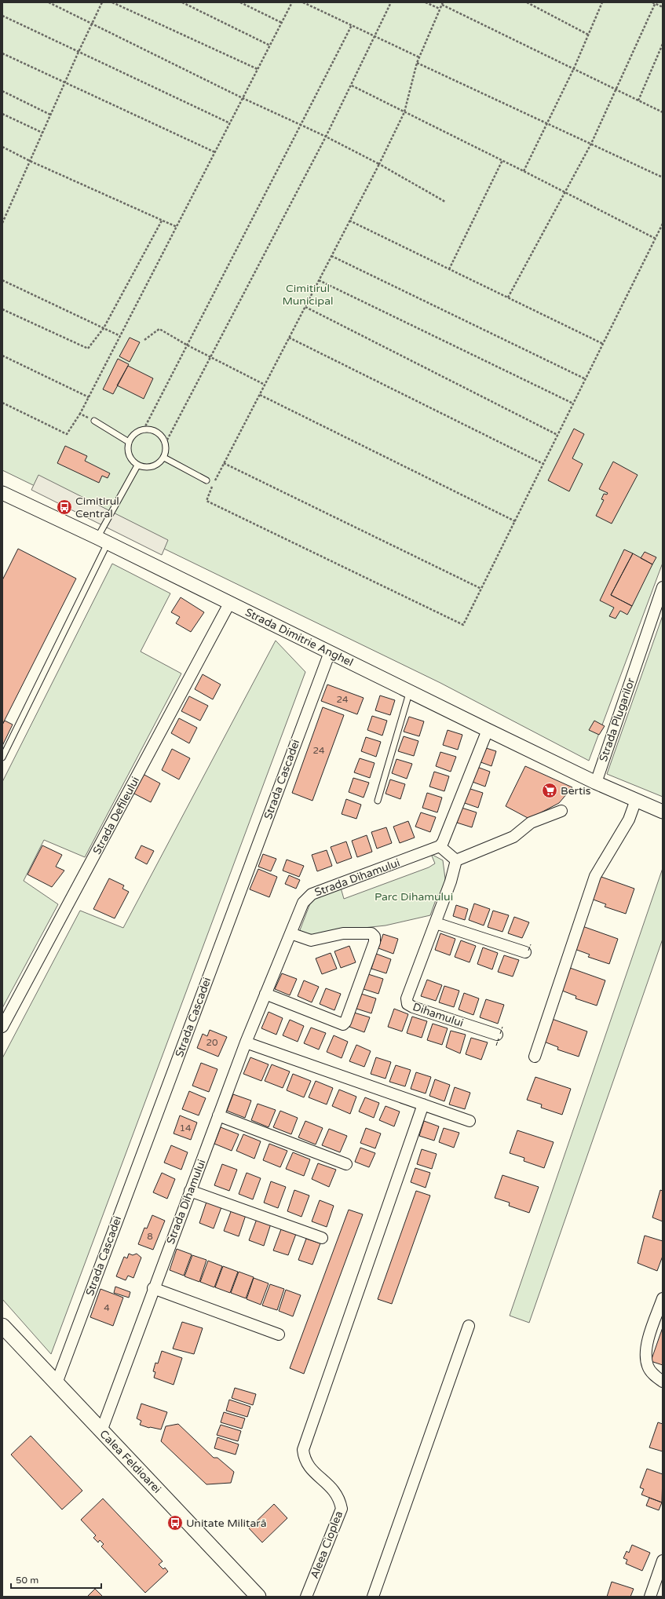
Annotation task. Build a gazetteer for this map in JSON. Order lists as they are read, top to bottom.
{
  "streets": {
    "main road": ["Calea Feldioarei"],
    "street": [
      "Strada Dimitrie Anghel",
      "Strada Plugarilor",
      "Strada Cascadei",
      "Strada Defileului",
      "Strada Dihamului",
      "Dihamului",
      "Aleea Cioplea"
    ]
  },
  "crossings": [
    ["Strada Dimitrie Anghel", "Strada Plugarilor"],
    ["Strada Dimitrie Anghel", "Strada Cascadei"],
    ["Strada Dimitrie Anghel", "Strada Defileului"],
    ["Strada Cascadei", "Calea Feldioarei"],
    ["Strada Dihamului", "Calea Feldioarei"]
  ],
  "parks": ["Cimitirul Municipal", "Parc Dihamului"],
  "places": {
    "bus stop": ["Cimitirul Central", "Unitate Militară"],
    "supermarket": ["Bertis"]
  },
  "house_numbers": [
    "24",
    "24",
    "20",
    "14",
    "8",
    "4"
  ],
  "scale_bar": "50 m"
}
